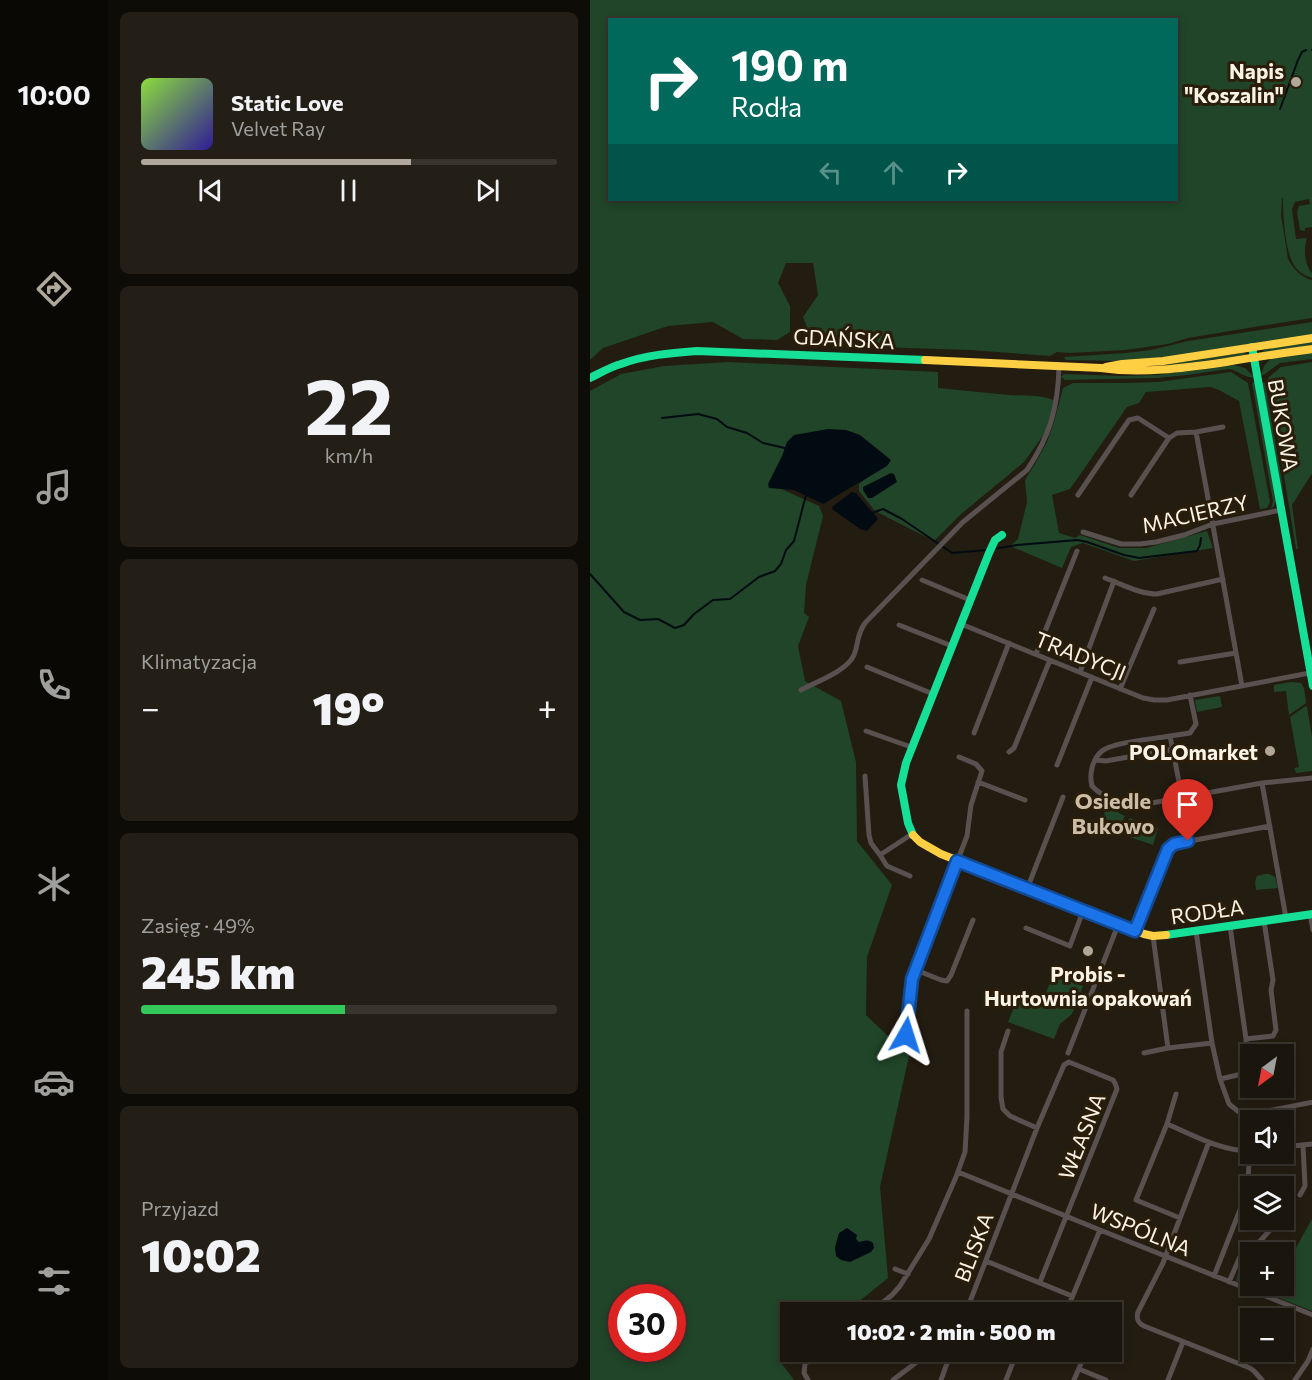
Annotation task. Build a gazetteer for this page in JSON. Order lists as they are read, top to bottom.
{
  "streets": {
    "street": [
      "GDAŃSKA",
      "BUKOWA",
      "MACIERZY",
      "TRADYCJI",
      "RODŁA",
      "WŁASNA",
      "WSPÓLNA",
      "BLISKA"
    ]
  },
  "crossings": [
    ["GDAŃSKA", "BUKOWA"],
    ["BUKOWA", "MACIERZY"],
    ["BUKOWA", "TRADYCJI"],
    ["WŁASNA", "WSPÓLNA"],
    ["WŁASNA", "BLISKA"],
    ["WSPÓLNA", "BLISKA"]
  ],
  "districts": ["Osiedle Bukowo"],
  "places": ["Napis \"Koszalin\"", "POLOmarket", "Probis - Hurtownia opakowań"],
  "north": "bottom left",
  "page": {
    "tabs": "10:00",
    "turn": ["190 m", "Rodła"],
    "song": ["Static Love", "Velvet Ray"],
    "tile": [
      ["22", "km/h"],
      "Klimatyzacja",
      ["Zasięg · 49%", "245 km"],
      ["Przyjazd", "10:02"]
    ],
    "heat": ["−", "19°", "+"],
    "map_buttons": ["+", "−"],
    "limit": "30",
    "trip": "10:02 · 2 min · 500 m"
  }
}
